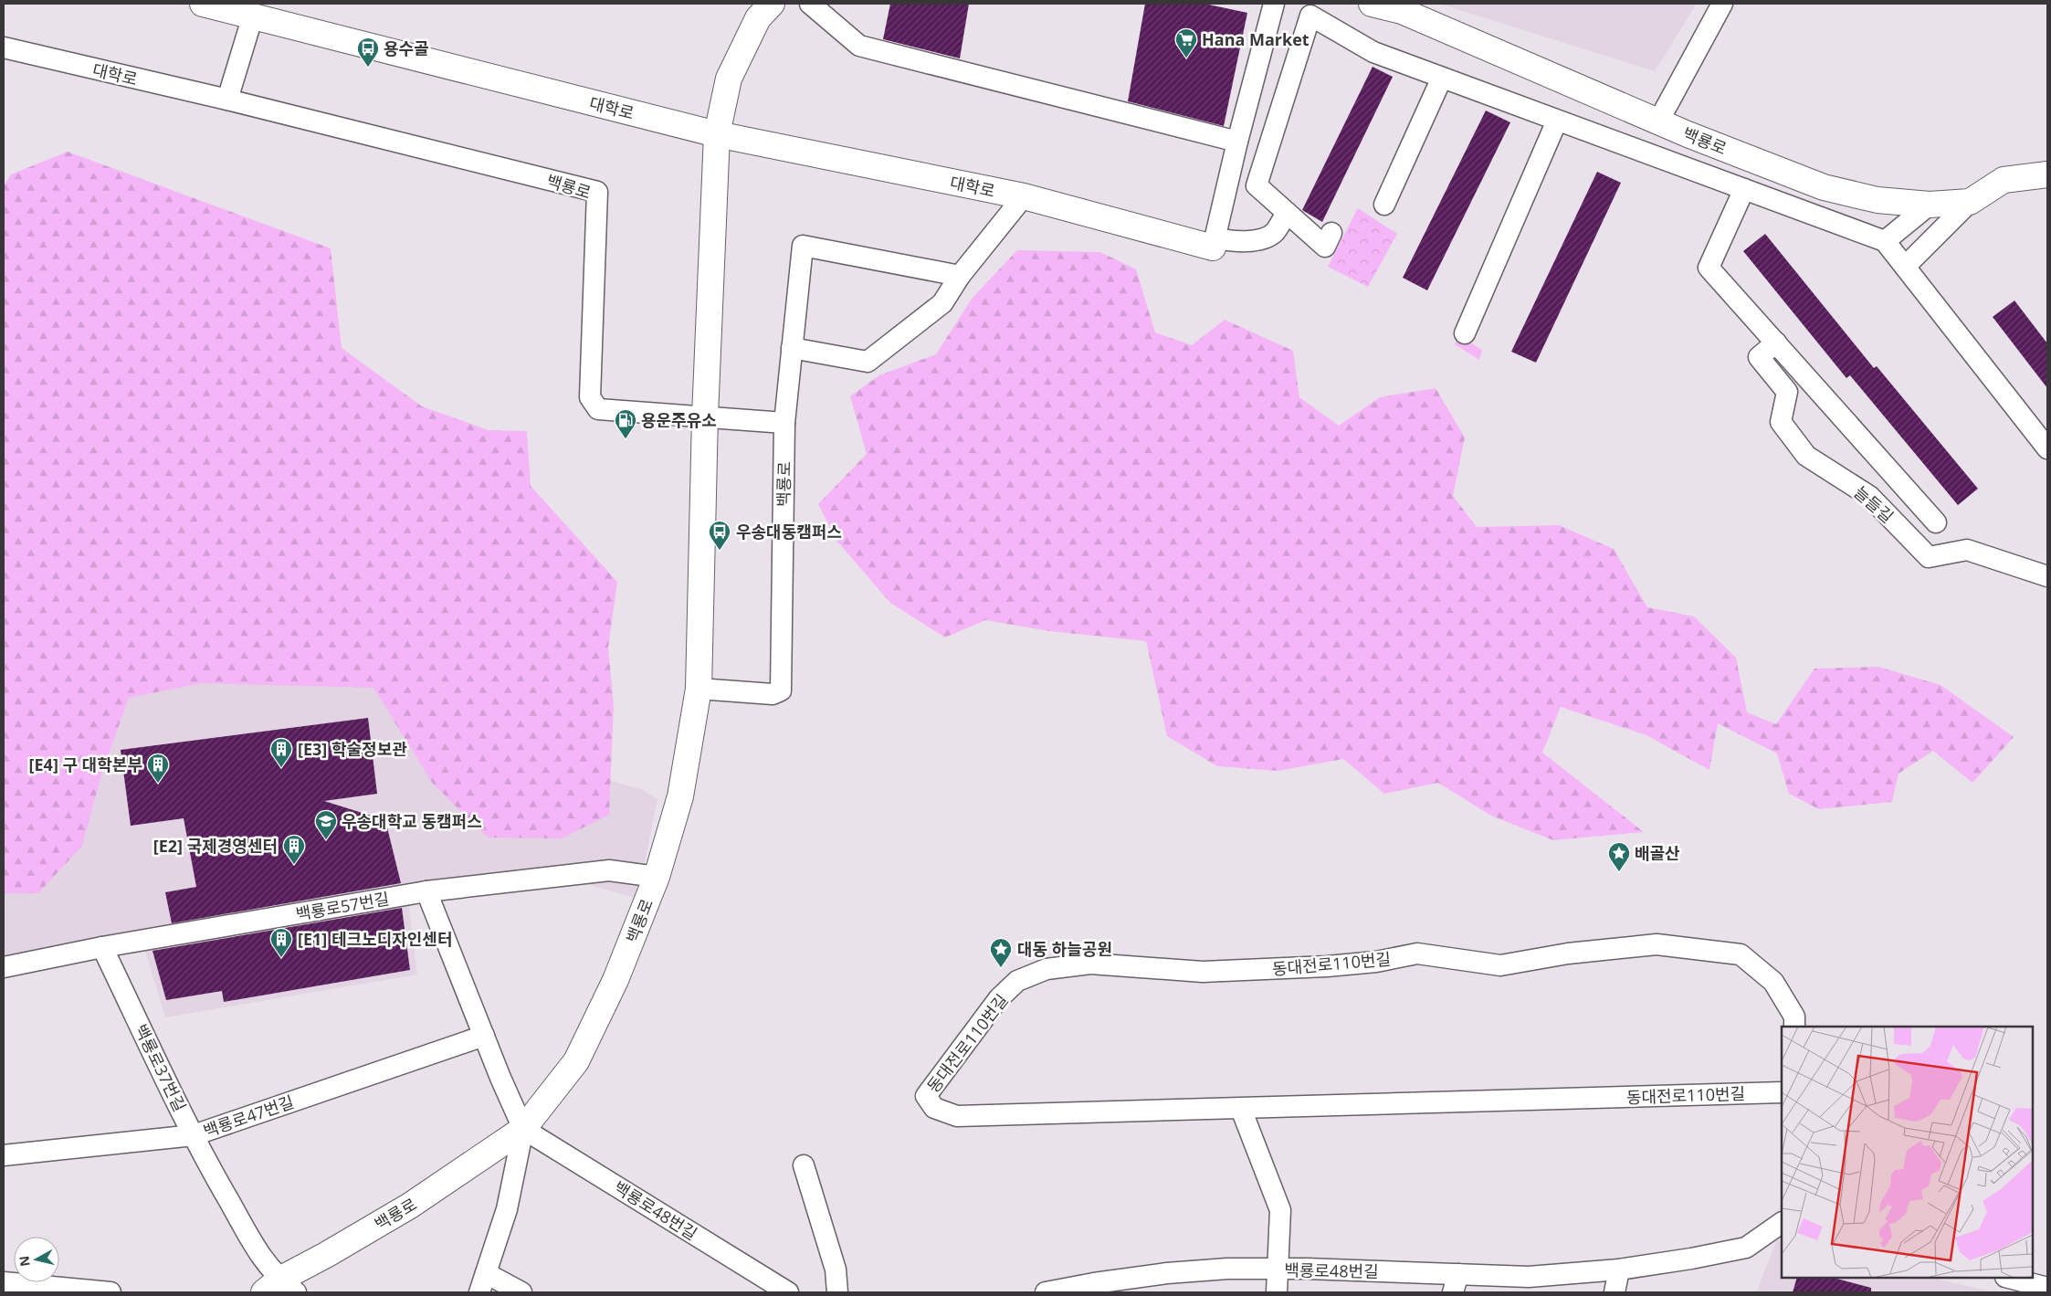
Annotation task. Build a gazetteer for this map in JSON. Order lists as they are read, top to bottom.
{
  "streets": {
    "main road": ["대학로", "백룡로"],
    "street": [
      "늘들길",
      "백룡로57번길",
      "동대전로110번길",
      "백룡로37번길",
      "백룡로47번길",
      "백룡로48번길"
    ]
  },
  "crossings": [
    ["대학로", "백룡로"],
    ["백룡로", "백룡로57번길"],
    ["백룡로", "백룡로37번길"],
    ["백룡로", "백룡로48번길"],
    ["백룡로57번길", "백룡로37번길"],
    ["백룡로37번길", "백룡로47번길"]
  ],
  "places": {
    "supermarket": ["Hana Market"],
    "bus stop": ["용수골", "우송대동캠퍼스"],
    "fuel station": ["용운주유소"],
    "building": [
      "[E3] 학술정보관",
      "[E4] 구 대학본부",
      "[E2] 국제경영센터",
      "[E1] 테크노디자인센터"
    ],
    "school or university": ["우송대학교 동캠퍼스"],
    "place": ["배골산", "대동 하늘공원"]
  },
  "north": "left"
}
